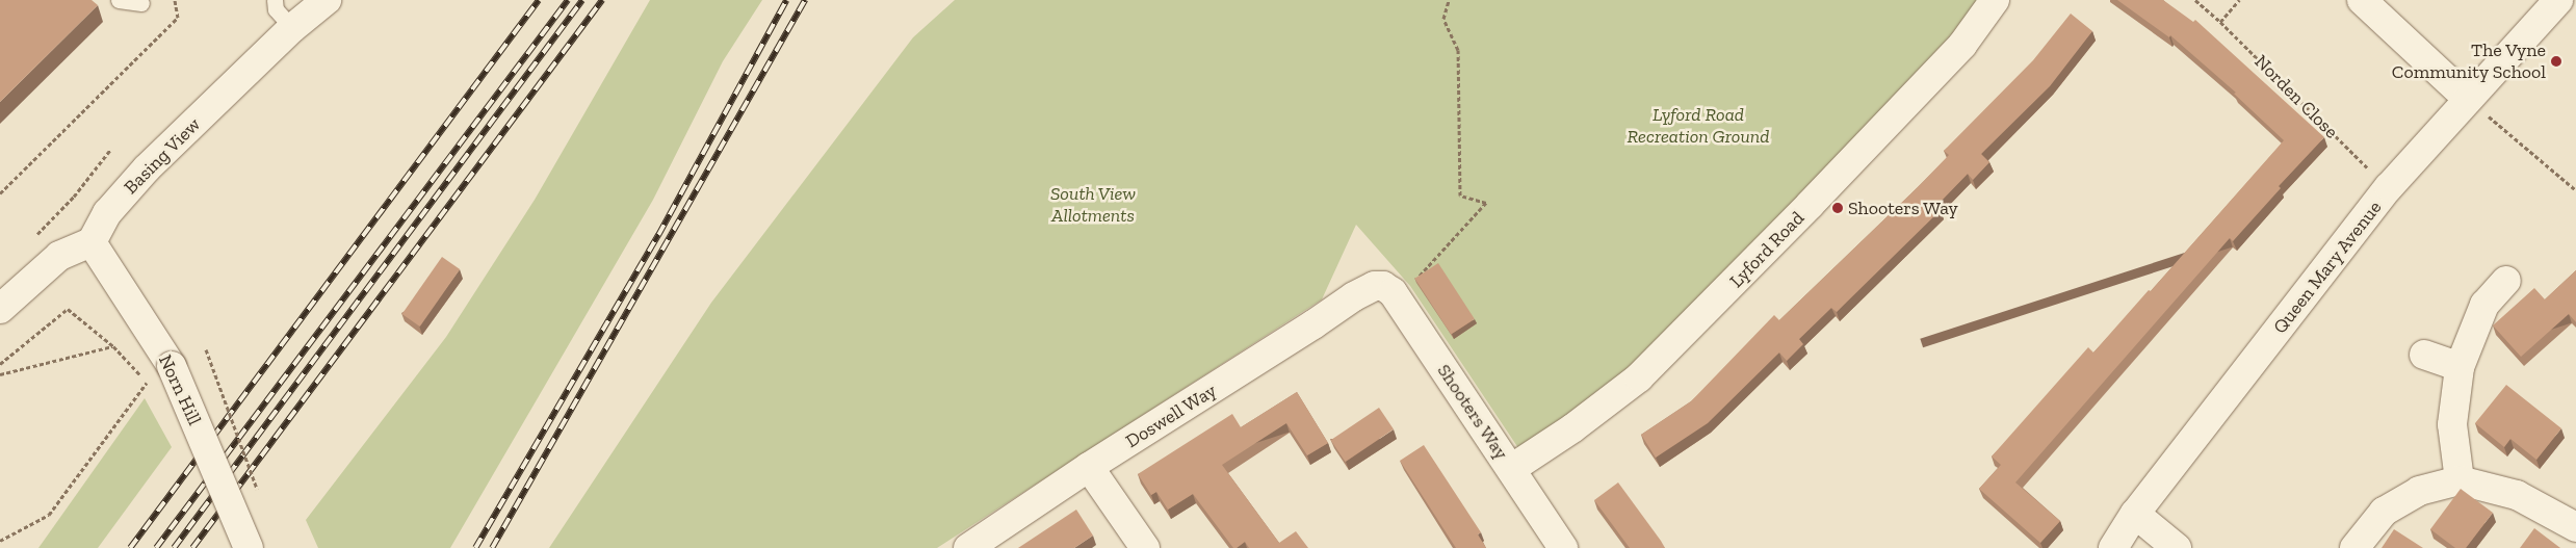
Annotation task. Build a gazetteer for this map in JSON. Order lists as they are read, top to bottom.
{
  "streets": {
    "street": [
      "Basing View",
      "Lyford Road",
      "Queen Mary Avenue",
      "Norn Hill",
      "Shooters Way",
      "Doswell Way"
    ],
    "path": ["Norden Close"]
  },
  "crossings": [
    ["Basing View", "Norn Hill"],
    ["Lyford Road", "Shooters Way"],
    ["Shooters Way", "Doswell Way"]
  ],
  "parks": ["Lyford Road Recreation Ground", "South View Allotments"],
  "places": ["The Vyne Community School", "Shooters Way"]
}
